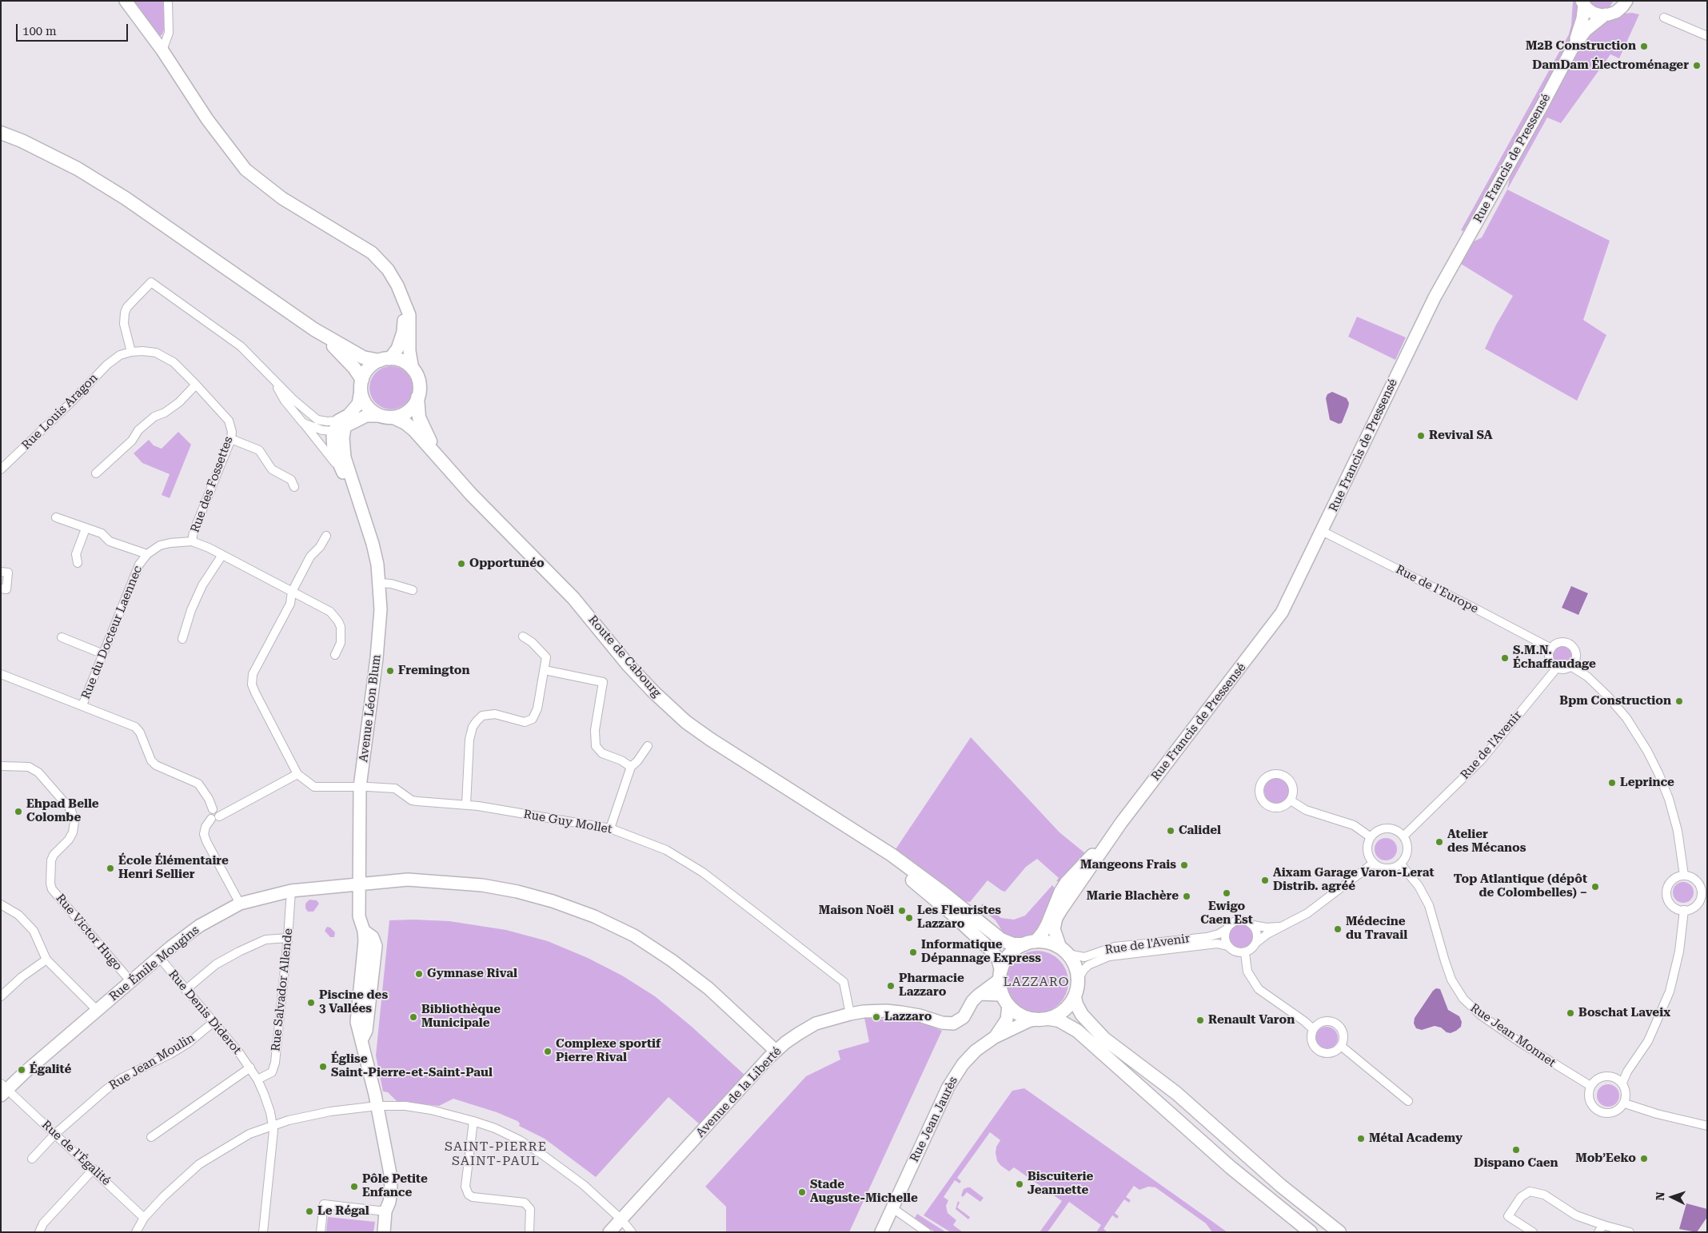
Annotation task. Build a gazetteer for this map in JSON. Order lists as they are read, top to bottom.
{
  "streets": {
    "main road": ["Route de Cabourg"],
    "street": [
      "Rue Francis de Pressensé",
      "Rue Louis Aragon",
      "Rue des Fossettes",
      "Rue de l'Europe",
      "Rue du Docteur Laennec",
      "Avenue Léon Blum",
      "Rue de l'Avenir",
      "Rue Guy Mollet",
      "Rue Victor Hugo",
      "Rue Émile Mougins",
      "Rue Salvador Allende",
      "Rue Denis Diderot",
      "Rue Jean Monnet",
      "Rue Jean Moulin",
      "Avenue de la Liberté",
      "Rue Jean Jaurès",
      "Rue de l'Égalité"
    ]
  },
  "crossings": [
    ["Rue Francis de Pressensé", "Rue de l'Europe"],
    ["Rue Louis Aragon", "Rue des Fossettes"],
    ["Rue des Fossettes", "Rue du Docteur Laennec"],
    ["Rue de l'Europe", "Rue de l'Avenir"],
    ["Avenue Léon Blum", "Rue Guy Mollet"],
    ["Avenue Léon Blum", "Rue Émile Mougins"],
    ["Rue de l'Avenir", "Rue Jean Monnet"],
    ["Rue de l'Avenir", "Avenue de la Liberté"],
    ["Rue de l'Avenir", "Rue Jean Jaurès"],
    ["Rue Guy Mollet", "Avenue de la Liberté"],
    ["Rue Victor Hugo", "Rue Émile Mougins"],
    ["Rue Émile Mougins", "Rue Salvador Allende"],
    ["Rue Émile Mougins", "Rue Denis Diderot"],
    ["Rue Émile Mougins", "Avenue de la Liberté"],
    ["Rue Émile Mougins", "Rue de l'Égalité"],
    ["Rue Salvador Allende", "Rue Denis Diderot"],
    ["Rue Denis Diderot", "Rue Jean Moulin"],
    ["Rue Jean Moulin", "Rue de l'Égalité"],
    ["Avenue de la Liberté", "Rue Jean Jaurès"]
  ],
  "districts": ["LAZZARO", "SAINT-PIERRE SAINT-PAUL"],
  "places": [
    "M2B Construction",
    "DamDam Électroménager",
    "Revival SA",
    "Opportunéo",
    "S.M.N. Échaffaudage",
    "Fremington",
    "Bpm Construction",
    "Leprince",
    "Ehpad Belle Colombe",
    "Calidel",
    "Atelier des Mécanos",
    "Mangeons Frais",
    "École Élémentaire Henri Sellier",
    "Aixam Garage Varon-Lerat Distrib. agréé",
    "Top Atlantique (dépôt de Colombelles) –",
    "Ewigo Caen Est",
    "Marie Blachère",
    "Maison Noël",
    "Les Fleuristes Lazzaro",
    "Médecine du Travail",
    "Informatique Dépannage Express",
    "Gymnase Rival",
    "Pharmacie Lazzaro",
    "Piscine des 3 Vallées",
    "Boschat Laveix",
    "Bibliothèque Municipale",
    "Lazzaro",
    "Renault Varon",
    "Complexe sportif Pierre Rival",
    "Église Saint-Pierre-et-Saint-Paul",
    "Égalité",
    "Métal Academy",
    "Dispano Caen",
    "Mob’Eeko",
    "Biscuiterie Jeannette",
    "Pôle Petite Enfance",
    "Stade Auguste-Michelle",
    "Le Régal"
  ],
  "scale_bar": "100 m",
  "north": "left"
}
